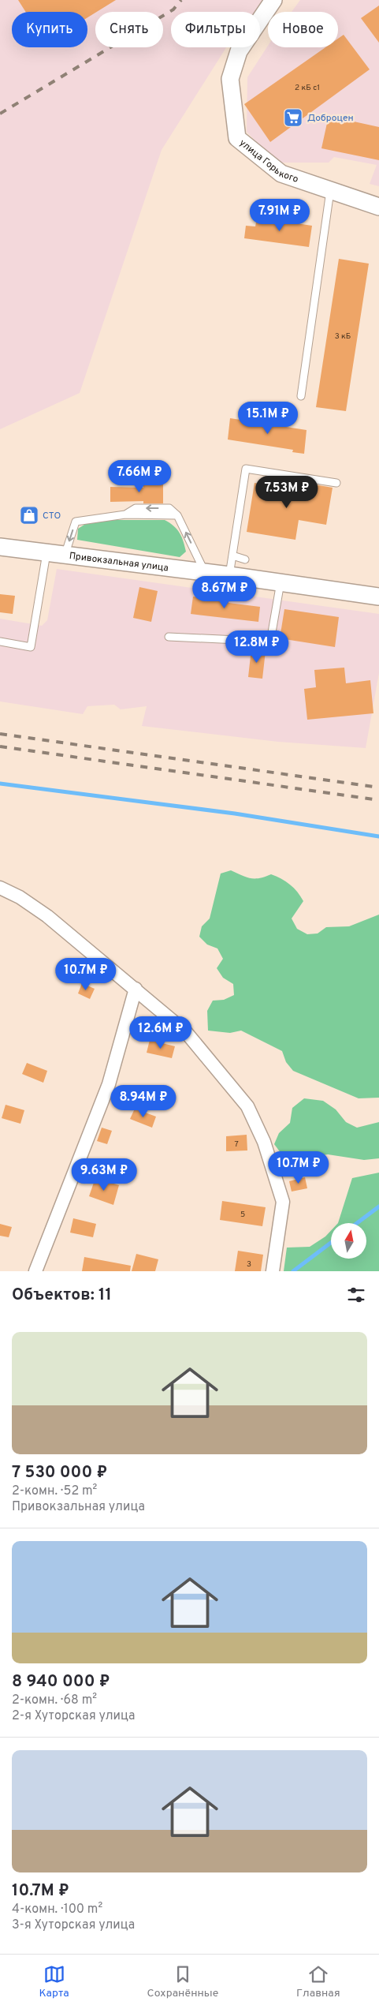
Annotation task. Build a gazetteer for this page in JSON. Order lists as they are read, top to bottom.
{
  "streets": {
    "street": ["улица Горького", "Привокзальная улица"]
  },
  "places": {
    "supermarket": ["Доброцен"],
    "shop": ["СТО"]
  },
  "house_numbers": [
    "2 кБ с1",
    "3 кБ",
    "7",
    "5",
    "3"
  ],
  "north": "top",
  "page": {
    "chip": [
      "Купить",
      "Снять",
      "Фильтры",
      "Новое"
    ],
    "price": [
      "7.91M ₽",
      "15.1M ₽",
      "7.66M ₽",
      "7.53M ₽",
      "8.67M ₽",
      "12.8M ₽",
      "10.7M ₽",
      "12.6M ₽",
      "8.94M ₽",
      "10.7M ₽",
      "9.63M ₽"
    ],
    "heading": "Объектов: 11",
    "list": [
      {
        "name": "7 530 000 ₽",
        "note": "2-комн. · 52 m² · Привокзальная улица"
      },
      {
        "name": "8 940 000 ₽",
        "note": "2-комн. · 68 m² · 2-я Хуторская улица"
      },
      {
        "name": "10.7M ₽",
        "note": "4-комн. · 100 m² · 3-я Хуторская улица"
      }
    ],
    "tabs": ["Карта", "Сохранённые", "Главная"]
  }
}
